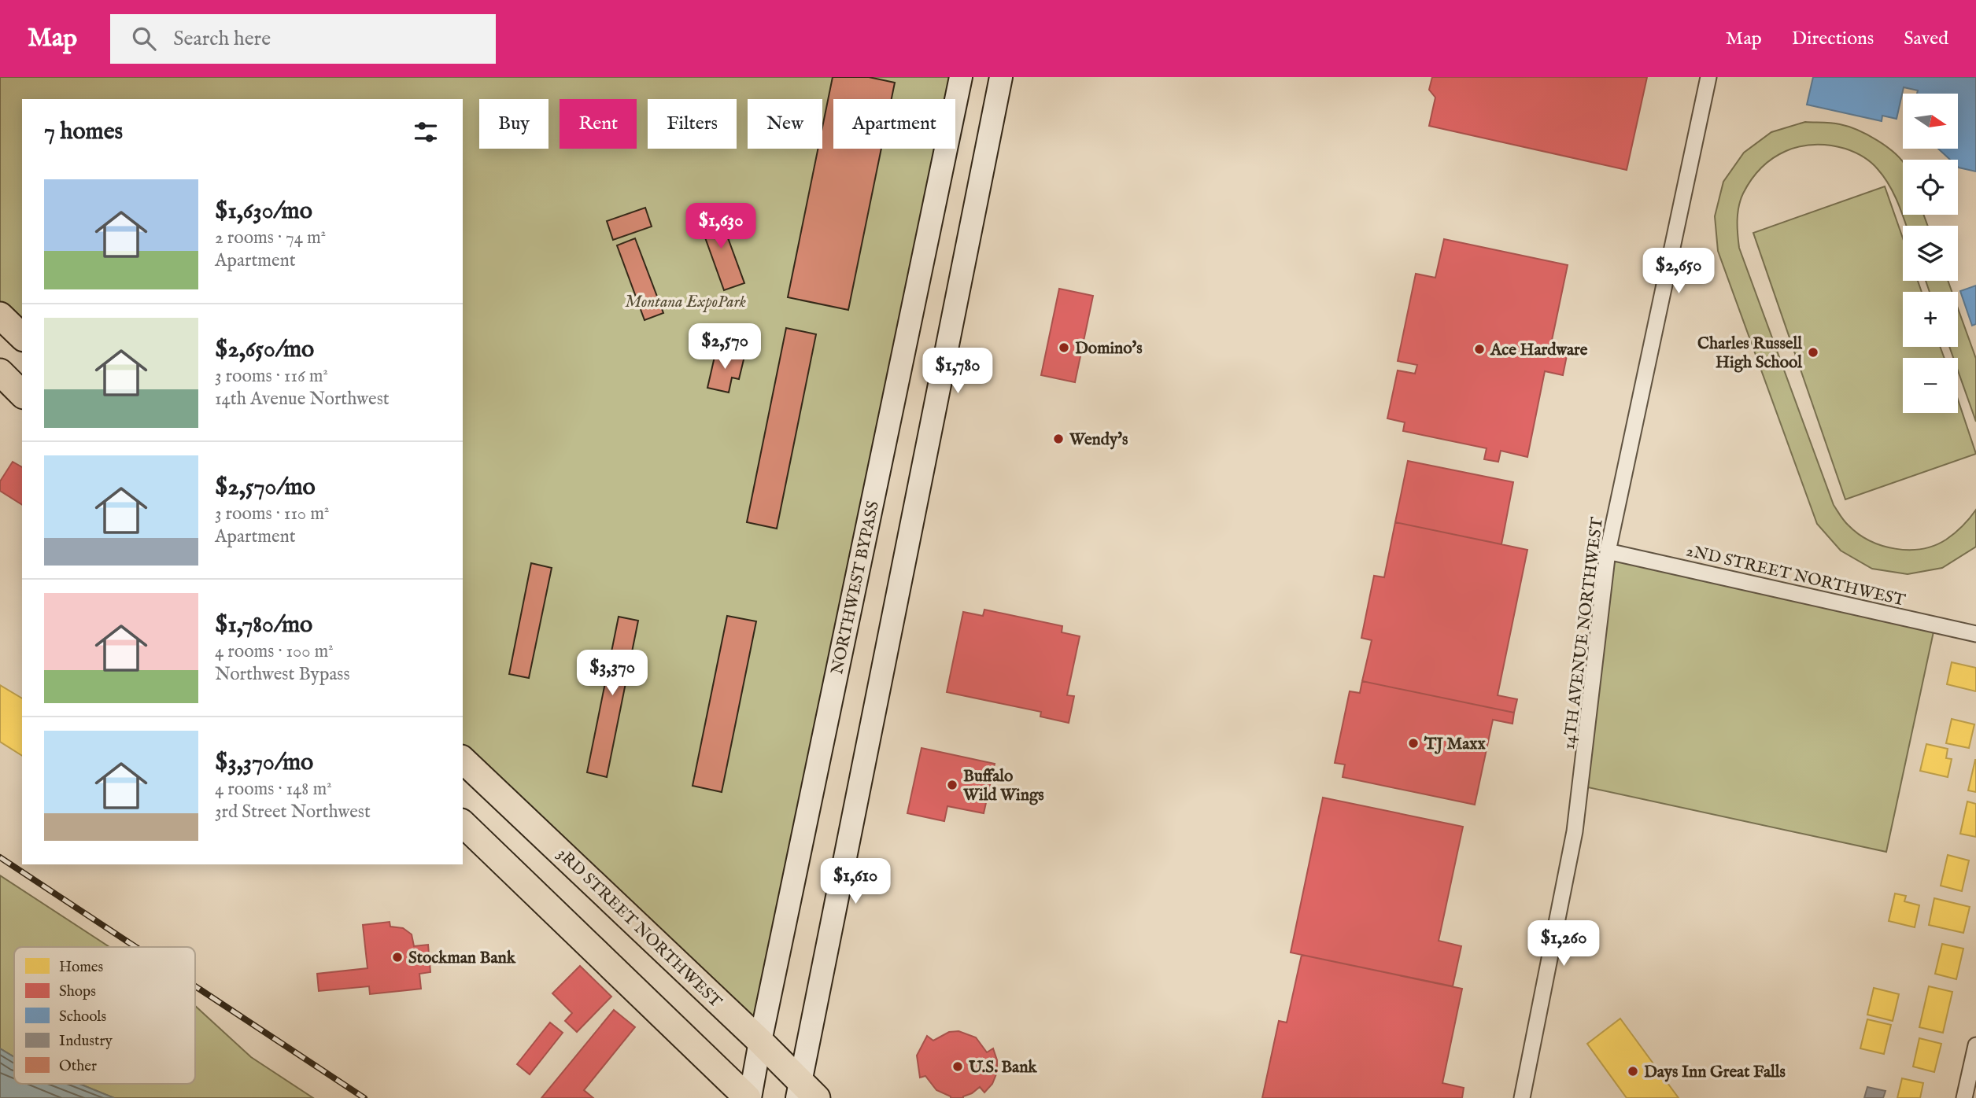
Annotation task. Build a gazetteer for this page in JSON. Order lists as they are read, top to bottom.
{
  "streets": {
    "highway": ["3RD STREET NORTHWEST"],
    "main road": ["NORTHWEST BYPASS"],
    "street": ["2ND STREET NORTHWEST", "14TH AVENUE NORTHWEST"]
  },
  "crossings": [
    ["2ND STREET NORTHWEST", "14TH AVENUE NORTHWEST"],
    ["NORTHWEST BYPASS", "3RD STREET NORTHWEST"]
  ],
  "parks": ["Montana ExpoPark"],
  "places": [
    "Domino's",
    "Ace Hardware",
    "Charles Russell High School",
    "Wendy's",
    "TJ Maxx",
    "Buffalo Wild Wings",
    "Stockman Bank",
    "U.S. Bank",
    "Days Inn Great Falls"
  ],
  "legend": [
    "Homes",
    "Shops",
    "Schools",
    "Industry",
    "Other"
  ],
  "north": "right",
  "page": {
    "header": "Map",
    "search": "Search here",
    "nav": ["Map", "Directions", "Saved"],
    "map_buttons": ["+", "−"],
    "chip": [
      "Buy",
      "Rent",
      "Filters",
      "New",
      "Apartment"
    ],
    "heading": "7 homes",
    "list": [
      {
        "name": "$1,630/mo",
        "note": "2 rooms · 74 m² · Apartment"
      },
      {
        "name": "$2,650/mo",
        "note": "3 rooms · 116 m² · 14th Avenue Northwest"
      },
      {
        "name": "$2,570/mo",
        "note": "3 rooms · 110 m² · Apartment"
      },
      {
        "name": "$1,780/mo",
        "note": "4 rooms · 100 m² · Northwest Bypass"
      },
      {
        "name": "$3,370/mo",
        "note": "4 rooms · 148 m² · 3rd Street Northwest"
      }
    ],
    "price": [
      "$1,630",
      "$2,650",
      "$2,570",
      "$1,780",
      "$3,370",
      "$1,610",
      "$1,260"
    ]
  }
}
